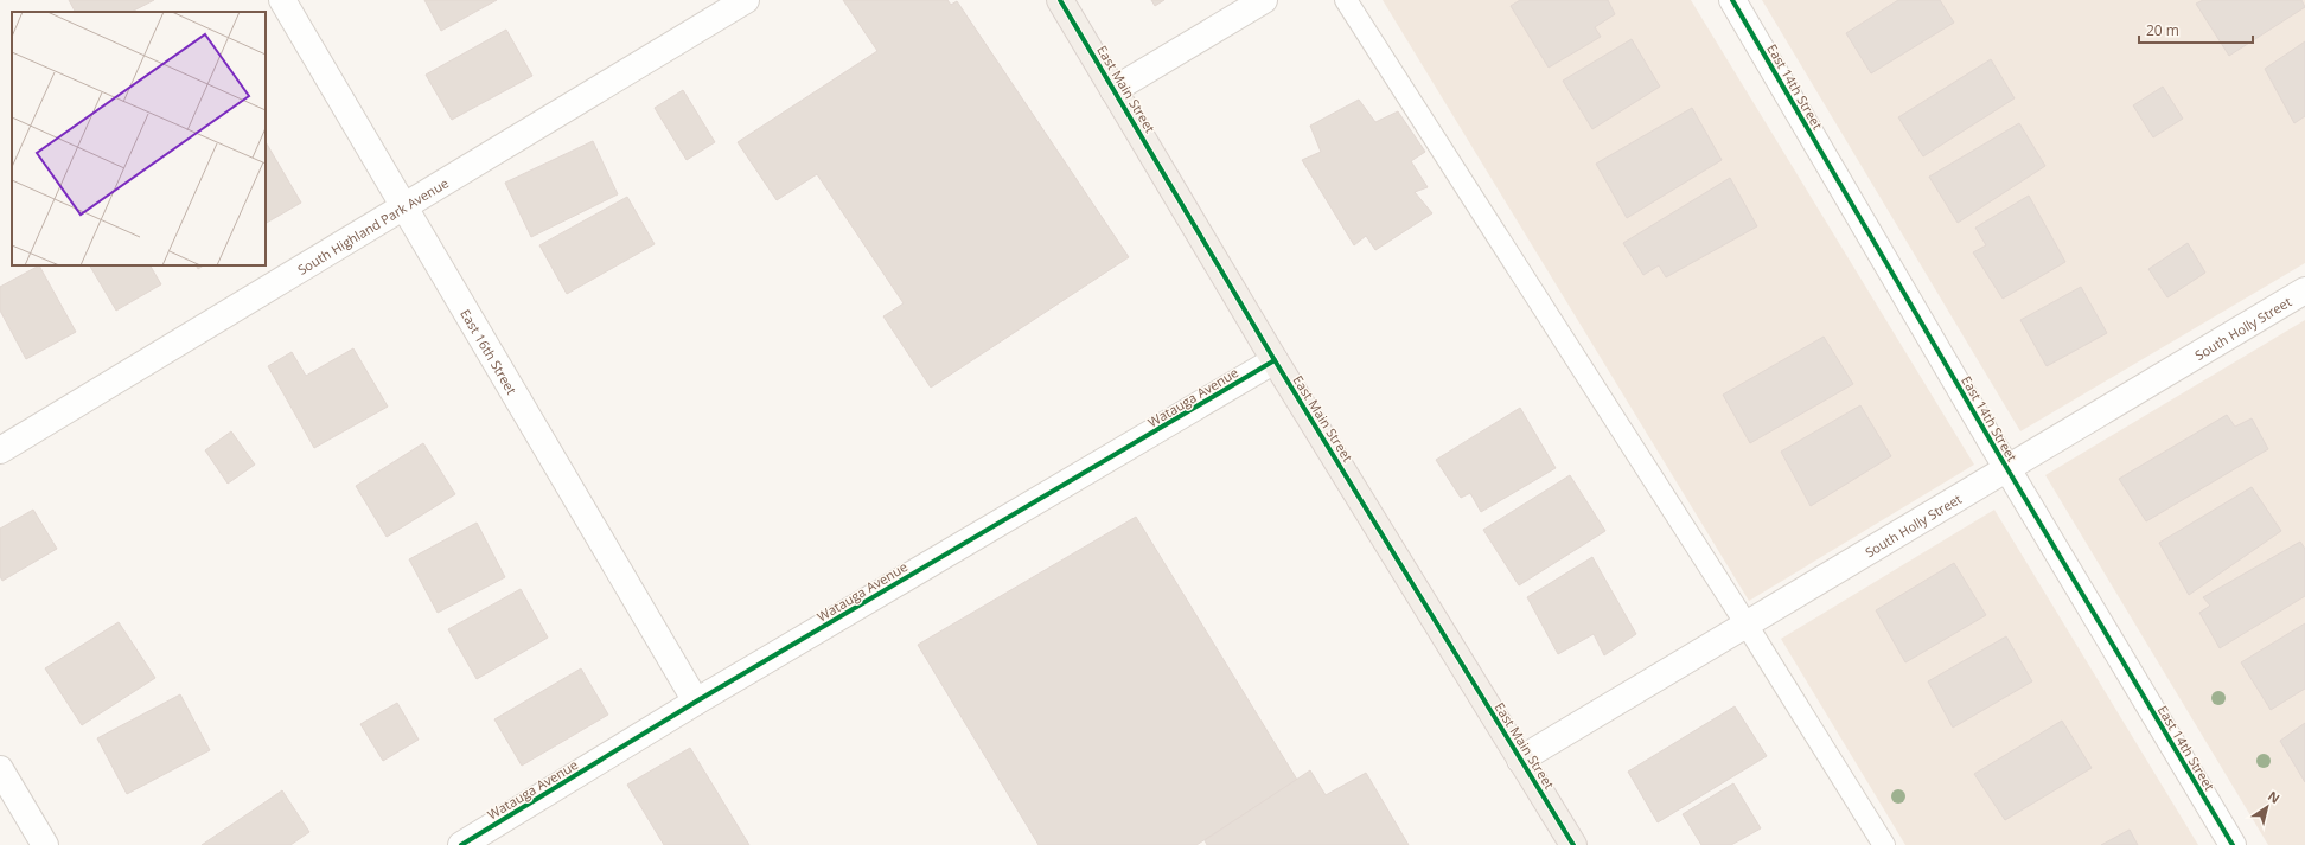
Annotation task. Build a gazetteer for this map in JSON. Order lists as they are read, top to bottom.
{
  "streets": {
    "main road": ["East Main Street"],
    "street": [
      "East 14th Street",
      "South Highland Park Avenue",
      "South Holly Street",
      "East 16th Street",
      "Watauga Avenue"
    ]
  },
  "crossings": [
    ["East 14th Street", "South Holly Street"],
    ["East Main Street", "South Holly Street"],
    ["East Main Street", "Watauga Avenue"],
    ["South Highland Park Avenue", "East 16th Street"],
    ["East 16th Street", "Watauga Avenue"]
  ],
  "scale_bar": "20 m",
  "north": "top right"
}
